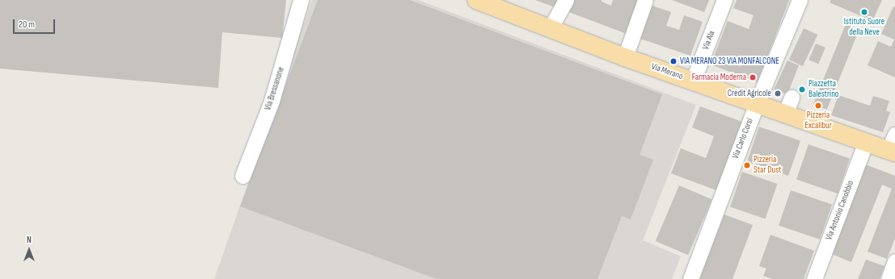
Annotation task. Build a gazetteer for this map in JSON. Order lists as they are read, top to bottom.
{
  "streets": {
    "main road": ["Via Merano"],
    "street": [
      "Via Ala",
      "Via Bressanone",
      "Via Carlo Corsi",
      "Via Antonio Canobbio"
    ]
  },
  "crossings": [
    ["Via Ala", "Via Merano"],
    ["Via Merano", "Via Carlo Corsi"],
    ["Via Merano", "Via Antonio Canobbio"]
  ],
  "places": [
    "Istituto Suore della Neve",
    "VIA MERANO 23 VIA MONFALCONE",
    "Farmacia Moderna",
    "Piazzetta Balestrino",
    "Crédit Agricole",
    "Pizzeria Excalibur",
    "Pizzeria Star Dust"
  ],
  "scale_bar": "20 m",
  "north": "top"
}
